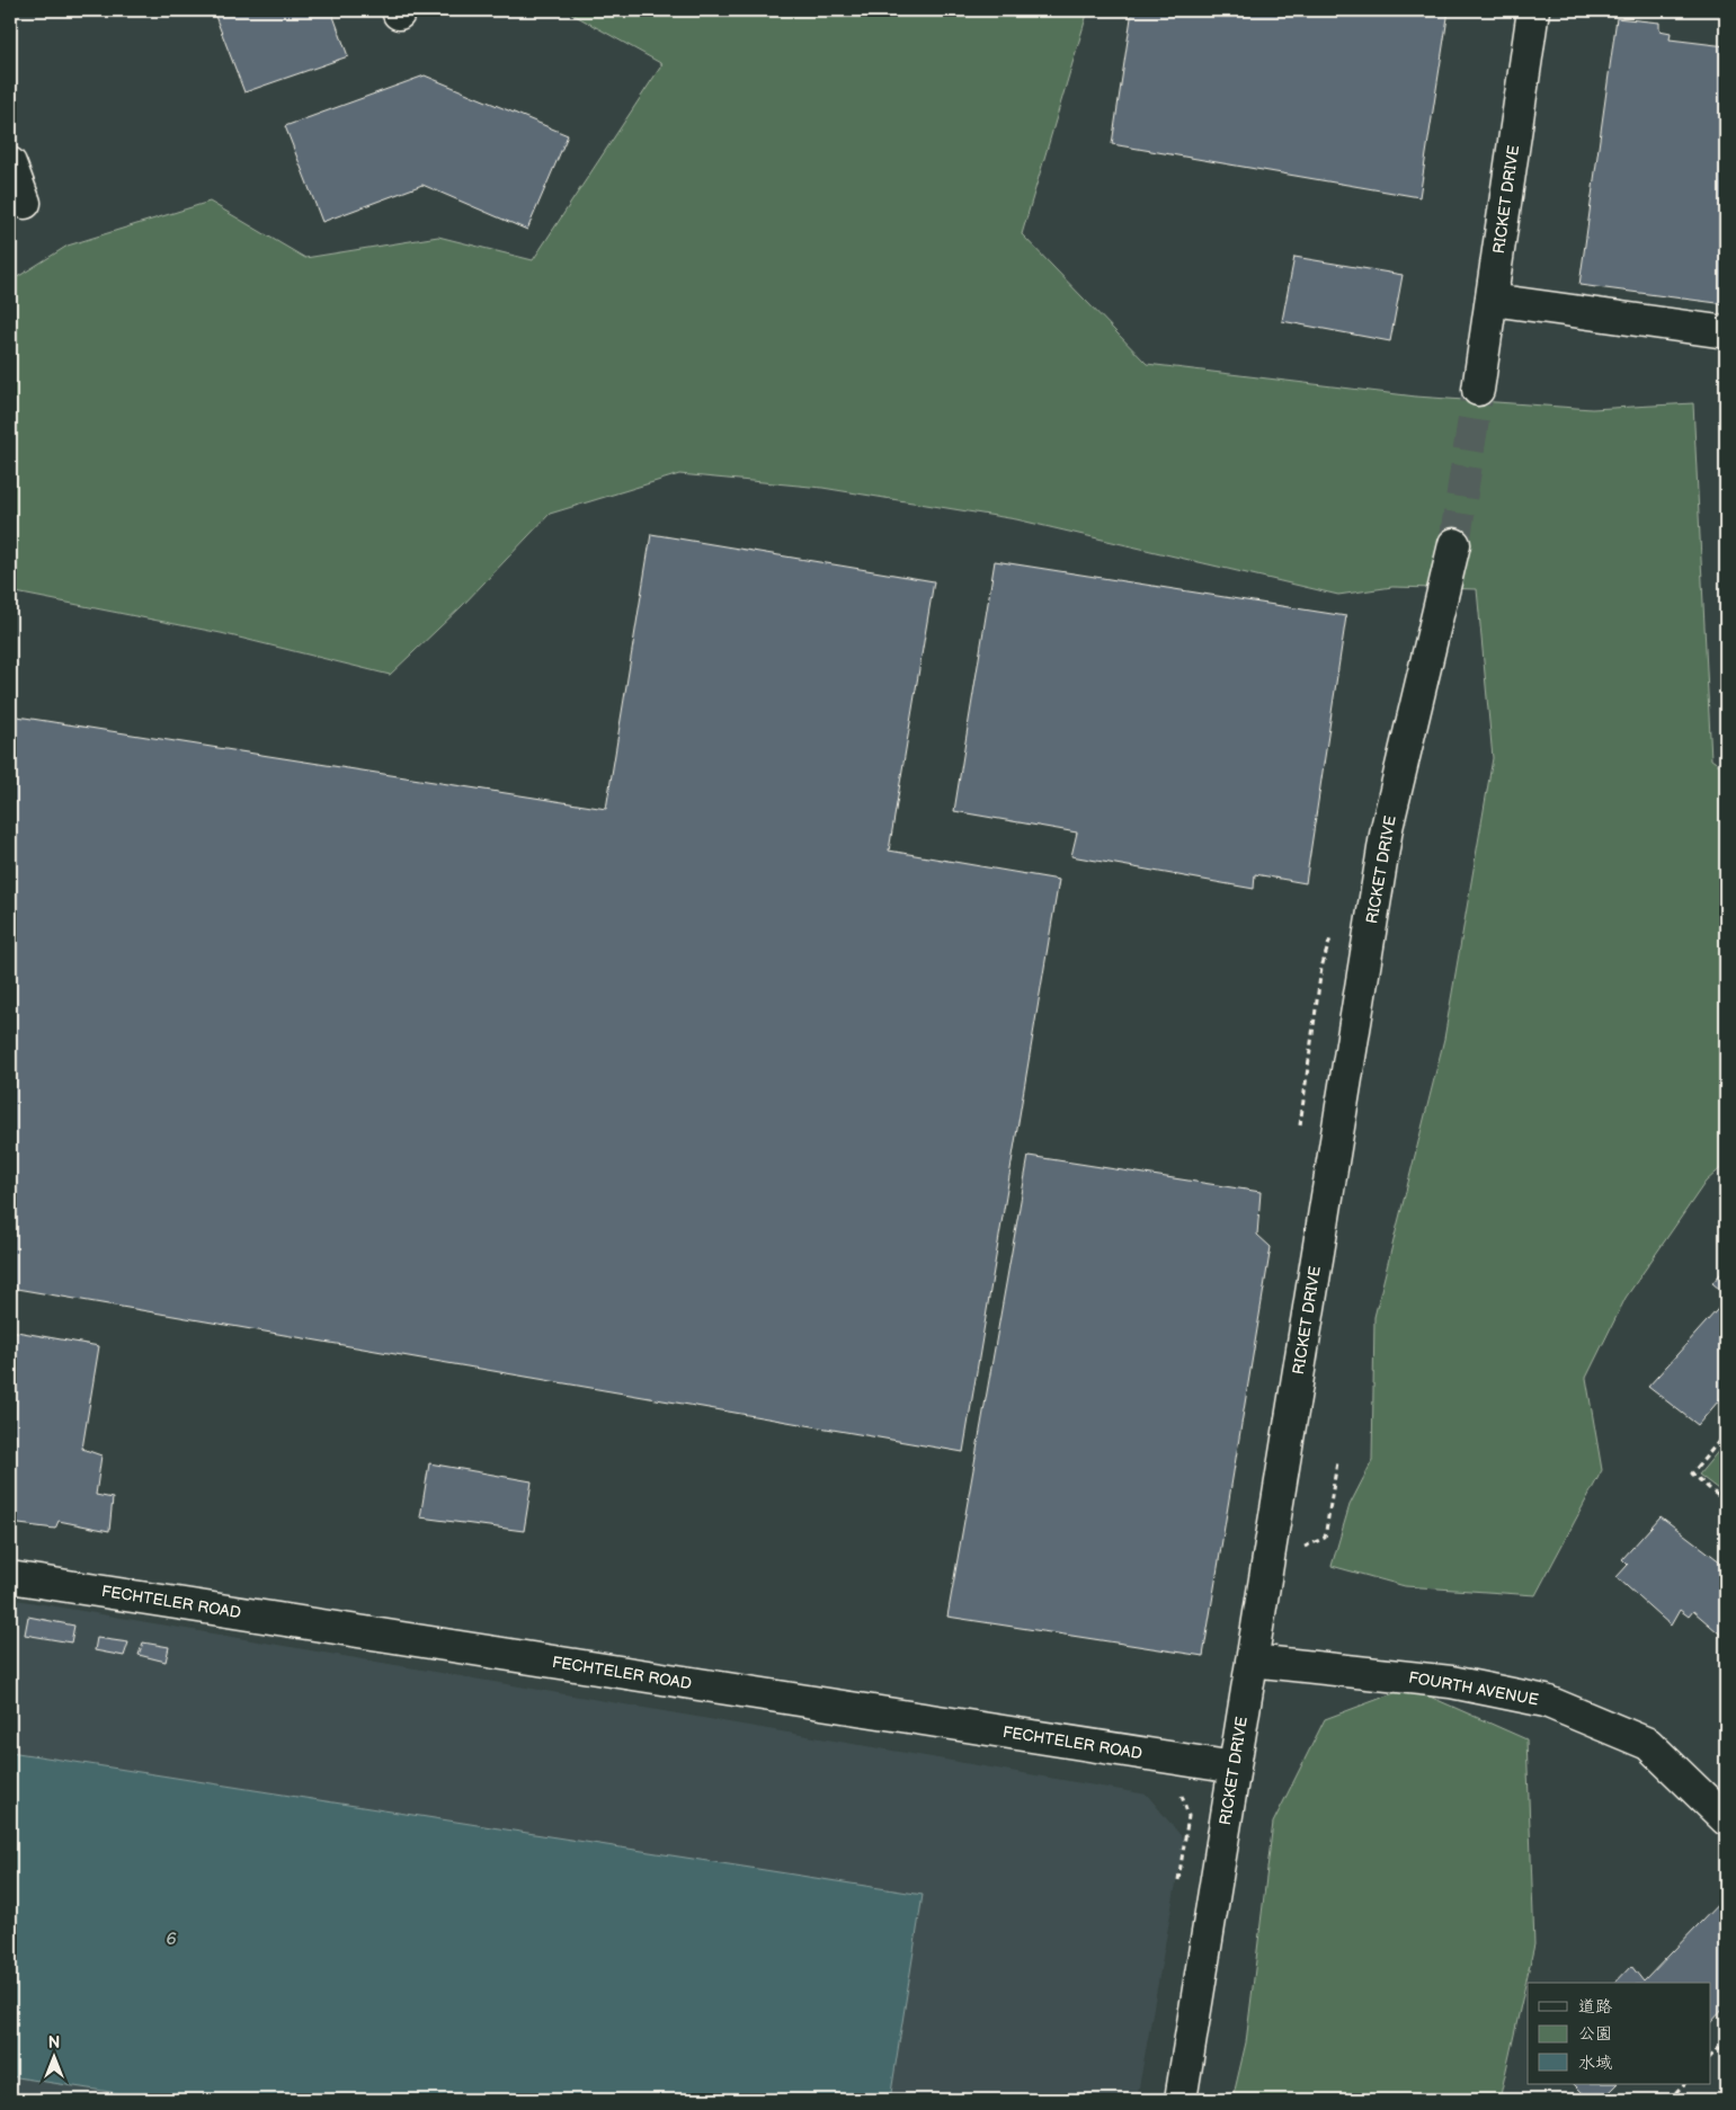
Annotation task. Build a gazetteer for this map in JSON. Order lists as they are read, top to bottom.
{
  "streets": {
    "street": ["RICKET DRIVE", "FECHTELER ROAD", "FOURTH AVENUE"]
  },
  "crossings": [
    ["RICKET DRIVE", "FECHTELER ROAD"],
    ["RICKET DRIVE", "FOURTH AVENUE"]
  ],
  "water": ["6"],
  "legend": ["道路", "公園", "水域"],
  "north": "top"
}
